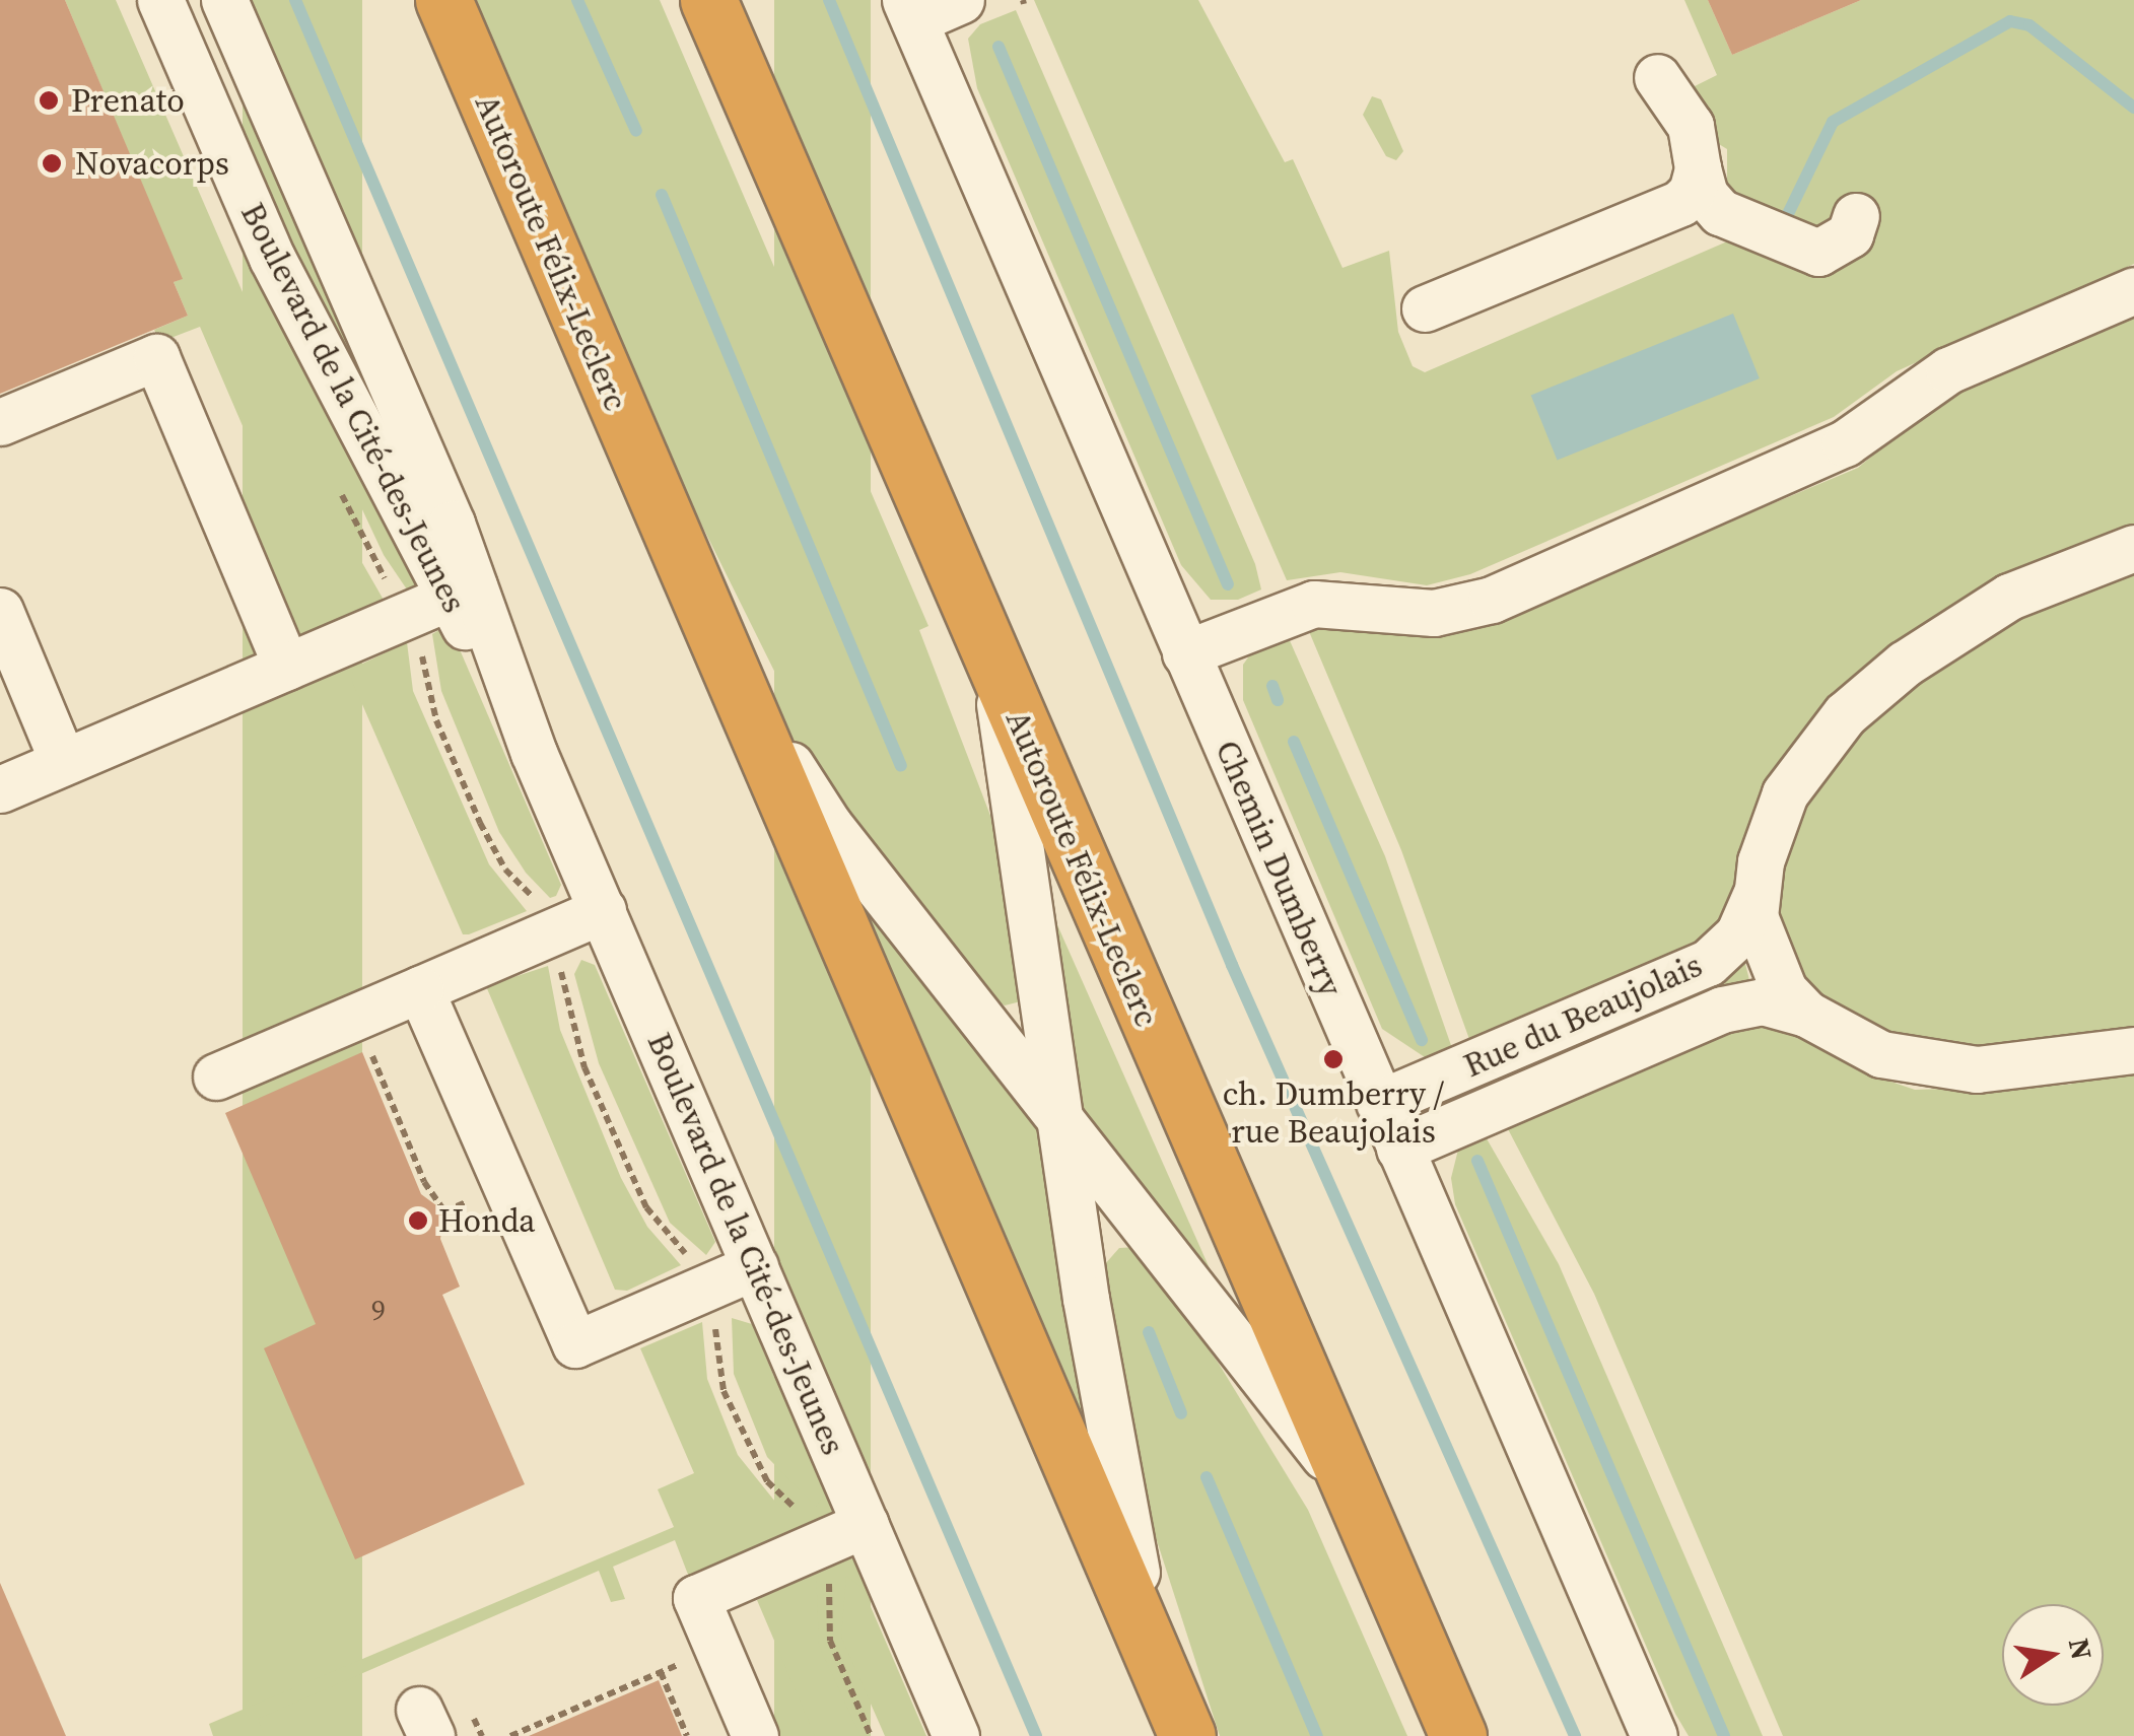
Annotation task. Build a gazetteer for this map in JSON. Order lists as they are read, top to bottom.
{
  "streets": {
    "highway": ["Autoroute Félix-Leclerc"],
    "street": ["Boulevard de la Cité-des-Jeunes", "Chemin Dumberry", "Rue du Beaujolais"]
  },
  "crossings": [
    ["Chemin Dumberry", "Rue du Beaujolais"]
  ],
  "places": [
    "Prenato",
    "Novacorps",
    "ch. Dumberry / rue Beaujolais",
    "Honda"
  ],
  "house_numbers": ["9"],
  "north": "right"
}
